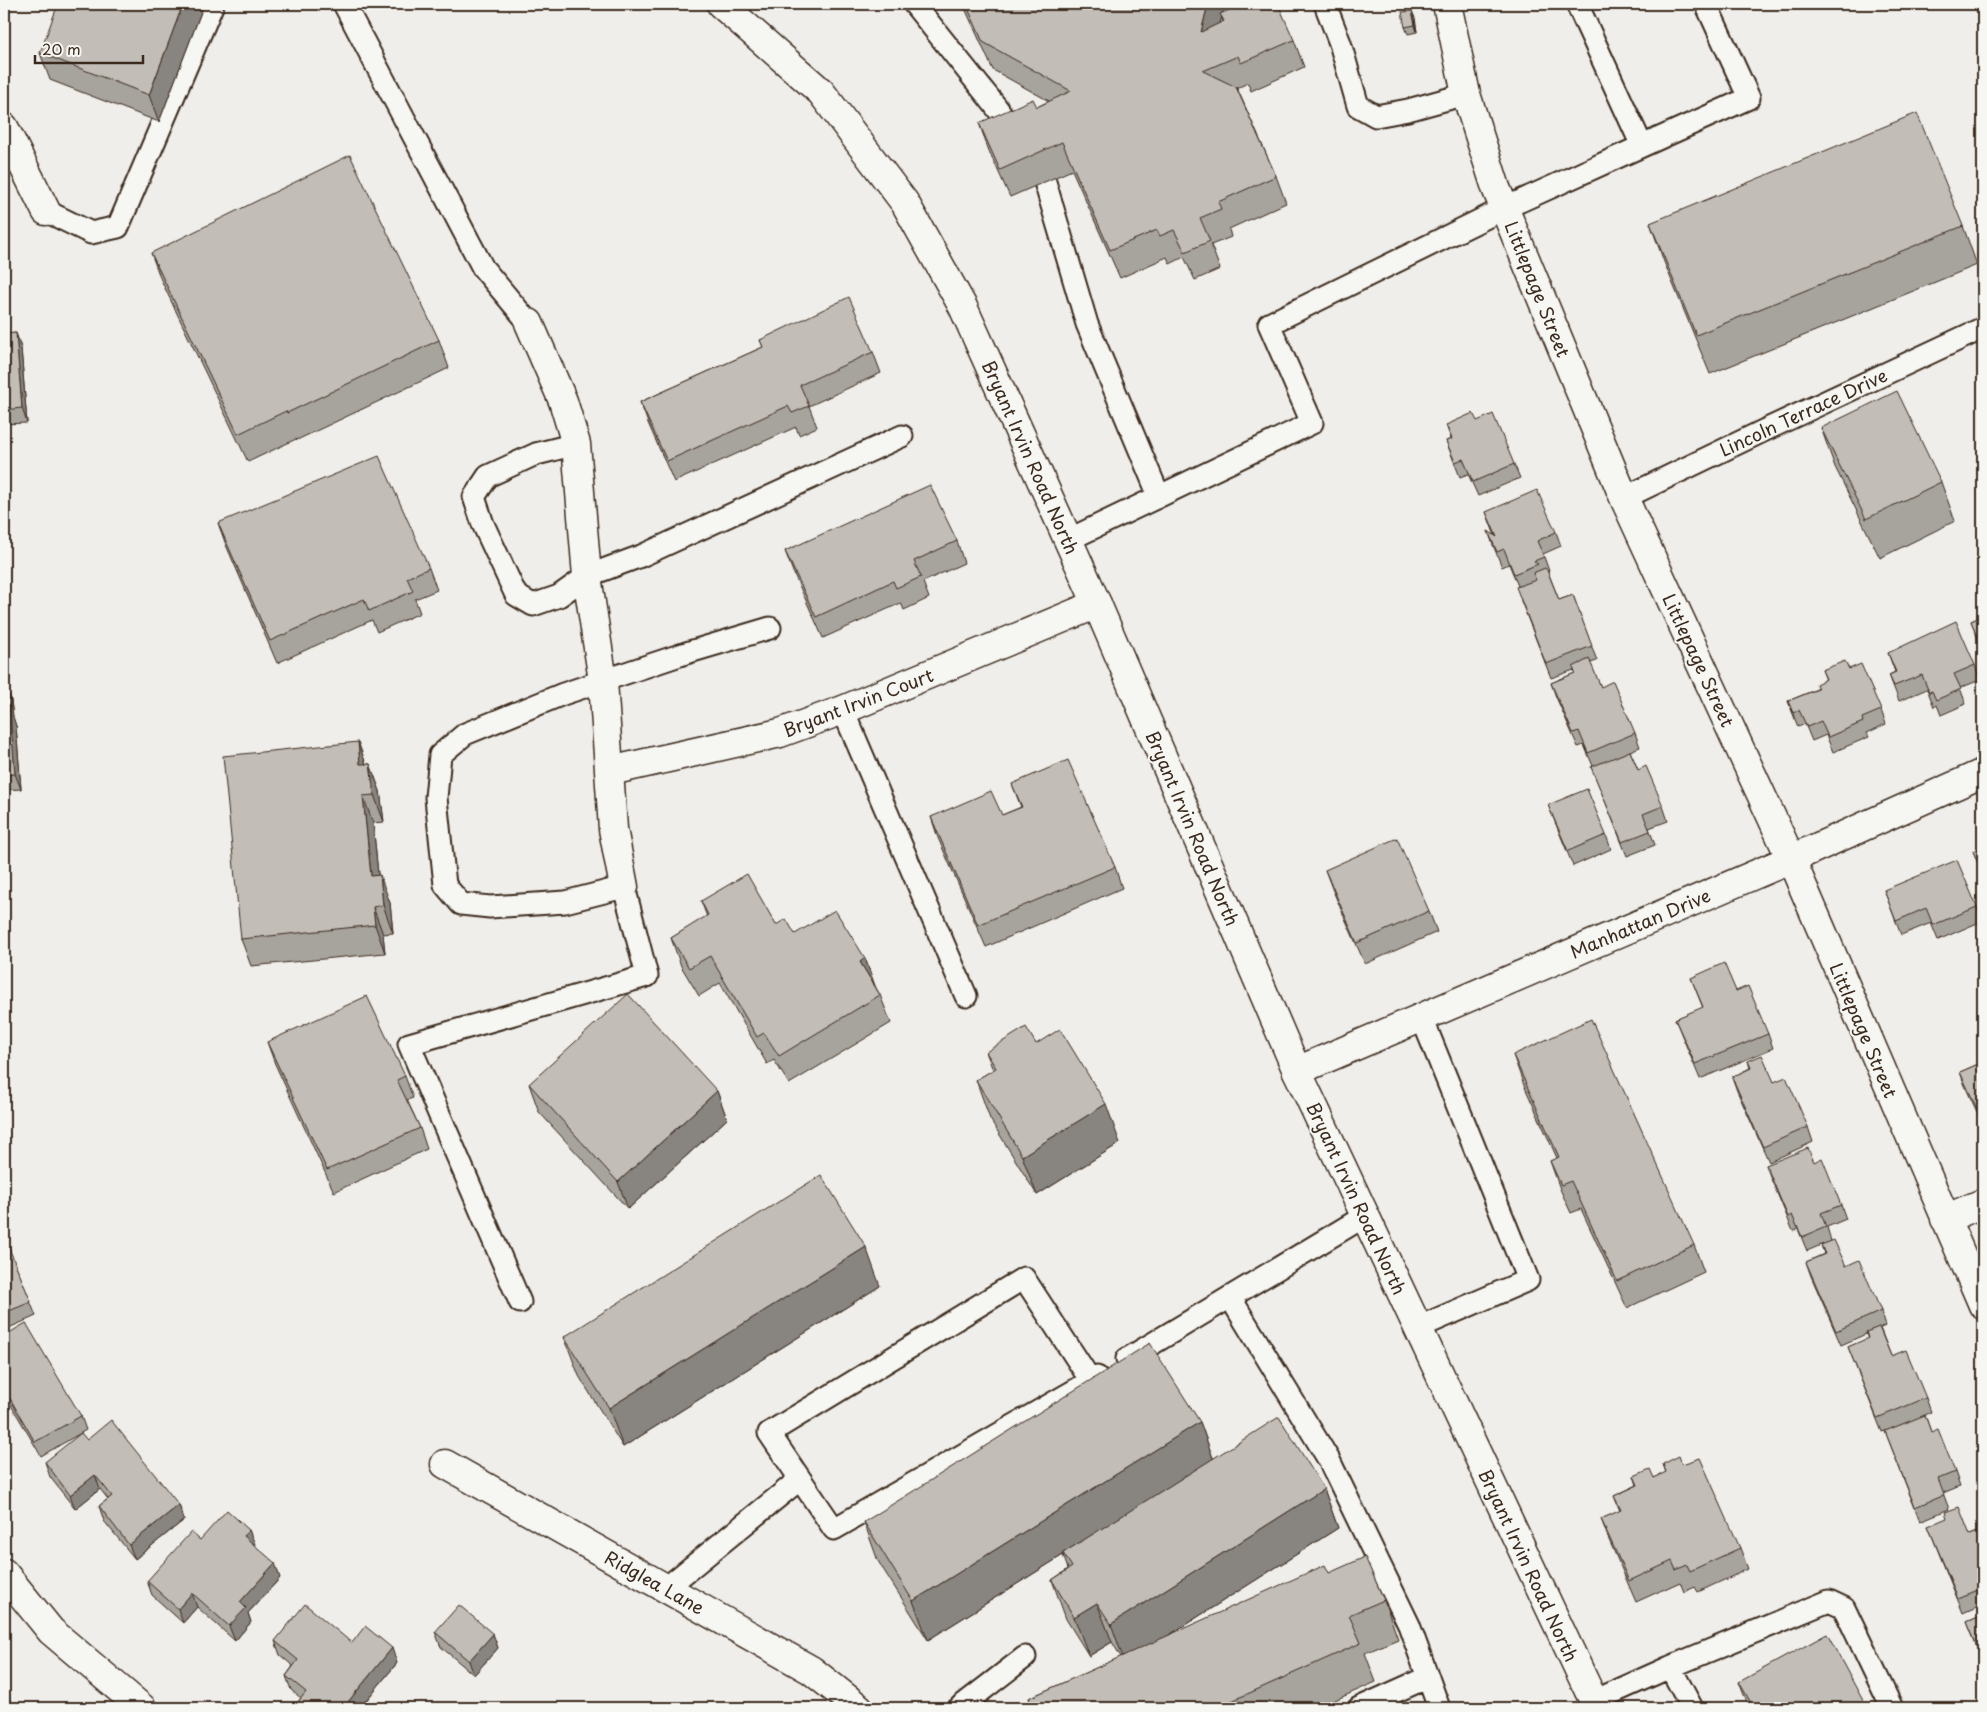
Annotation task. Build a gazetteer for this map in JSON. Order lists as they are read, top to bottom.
{
  "streets": {
    "street": [
      "Littlepage Street",
      "Bryant Irvin Road North",
      "Bryant Irvin Court",
      "Manhattan Drive",
      "Ridglea Lane"
    ],
    "lane": ["Lincoln Terrace Drive"]
  },
  "crossings": [
    ["Littlepage Street", "Lincoln Terrace Drive"],
    ["Littlepage Street", "Manhattan Drive"],
    ["Bryant Irvin Road North", "Bryant Irvin Court"],
    ["Bryant Irvin Road North", "Manhattan Drive"]
  ],
  "scale_bar": "20 m"
}
